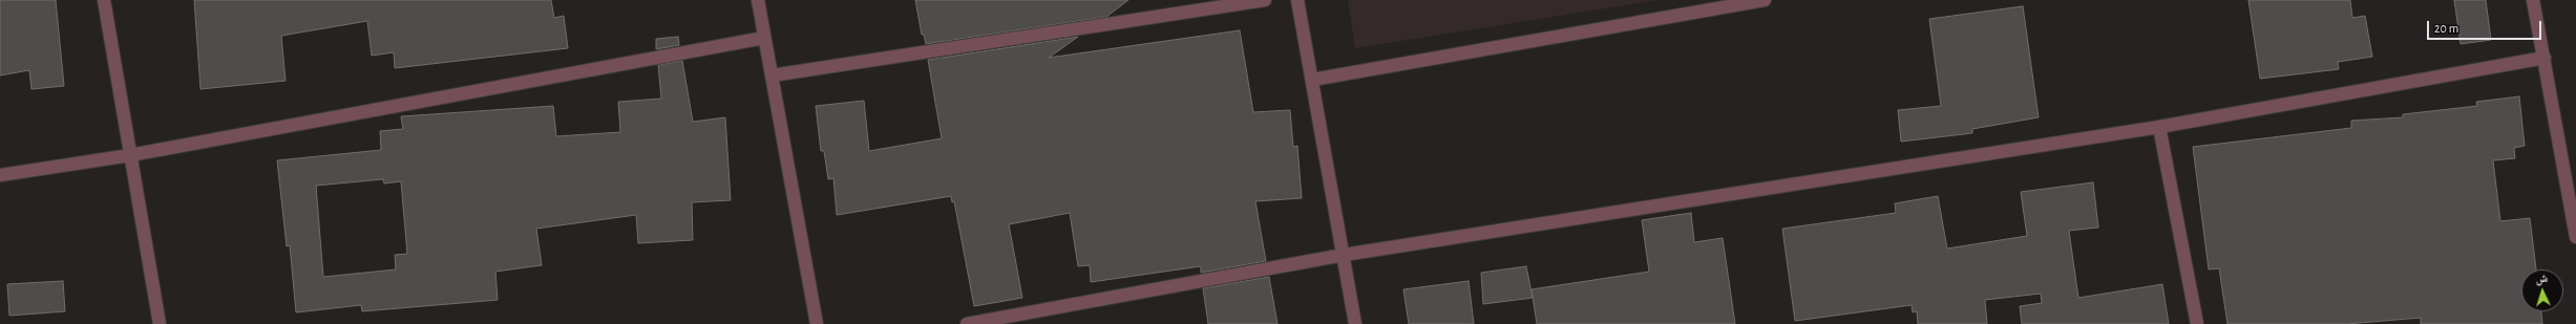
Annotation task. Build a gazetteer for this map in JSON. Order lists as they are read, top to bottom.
{
  "scale_bar": "20 m",
  "north": "top"
}
